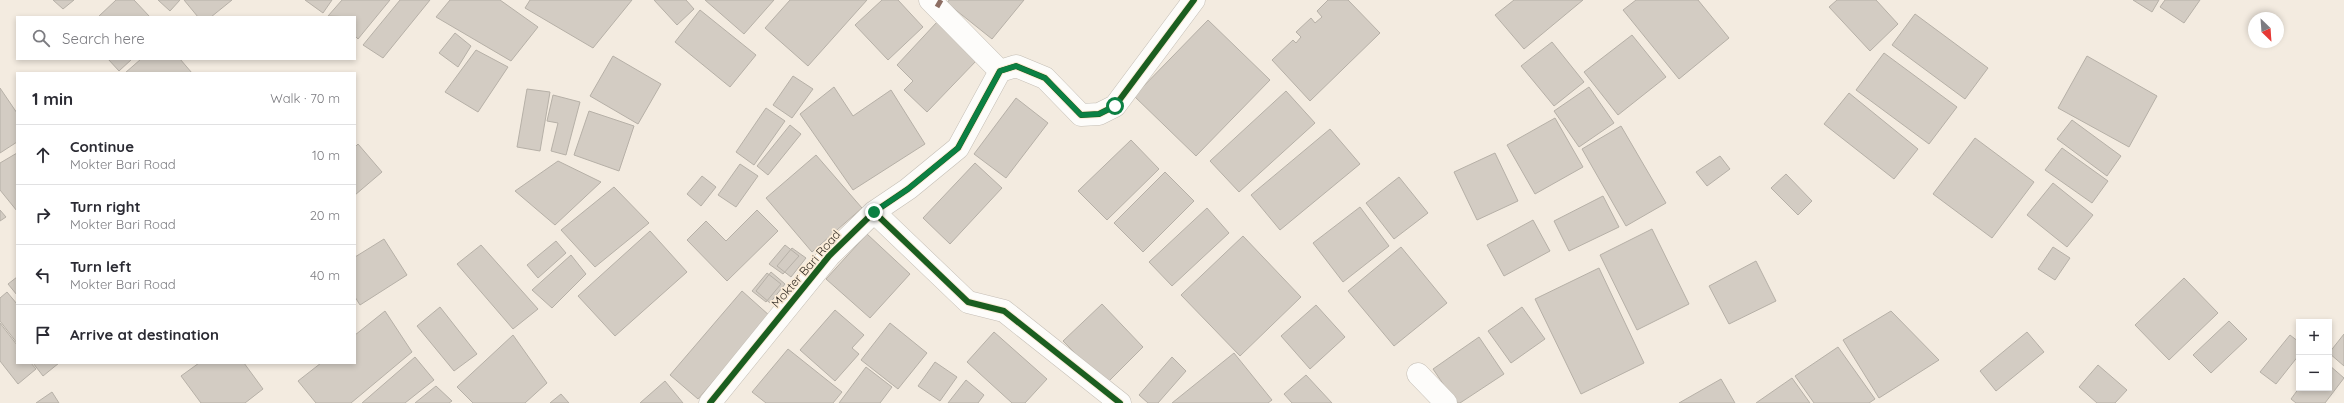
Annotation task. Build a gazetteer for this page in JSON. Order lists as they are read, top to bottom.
{
  "streets": {
    "street": ["Mokter Bari Road"]
  },
  "north": "bottom right",
  "page": {
    "search": "Search here",
    "heading": ["1 min", "Walk · 70 m"],
    "list": [
      ["Continue", "Mokter Bari Road", "10 m"],
      ["Turn right", "Mokter Bari Road", "20 m"],
      ["Turn left", "Mokter Bari Road", "40 m"],
      "Arrive at destination"
    ],
    "map_buttons": ["+", "−"]
  }
}
